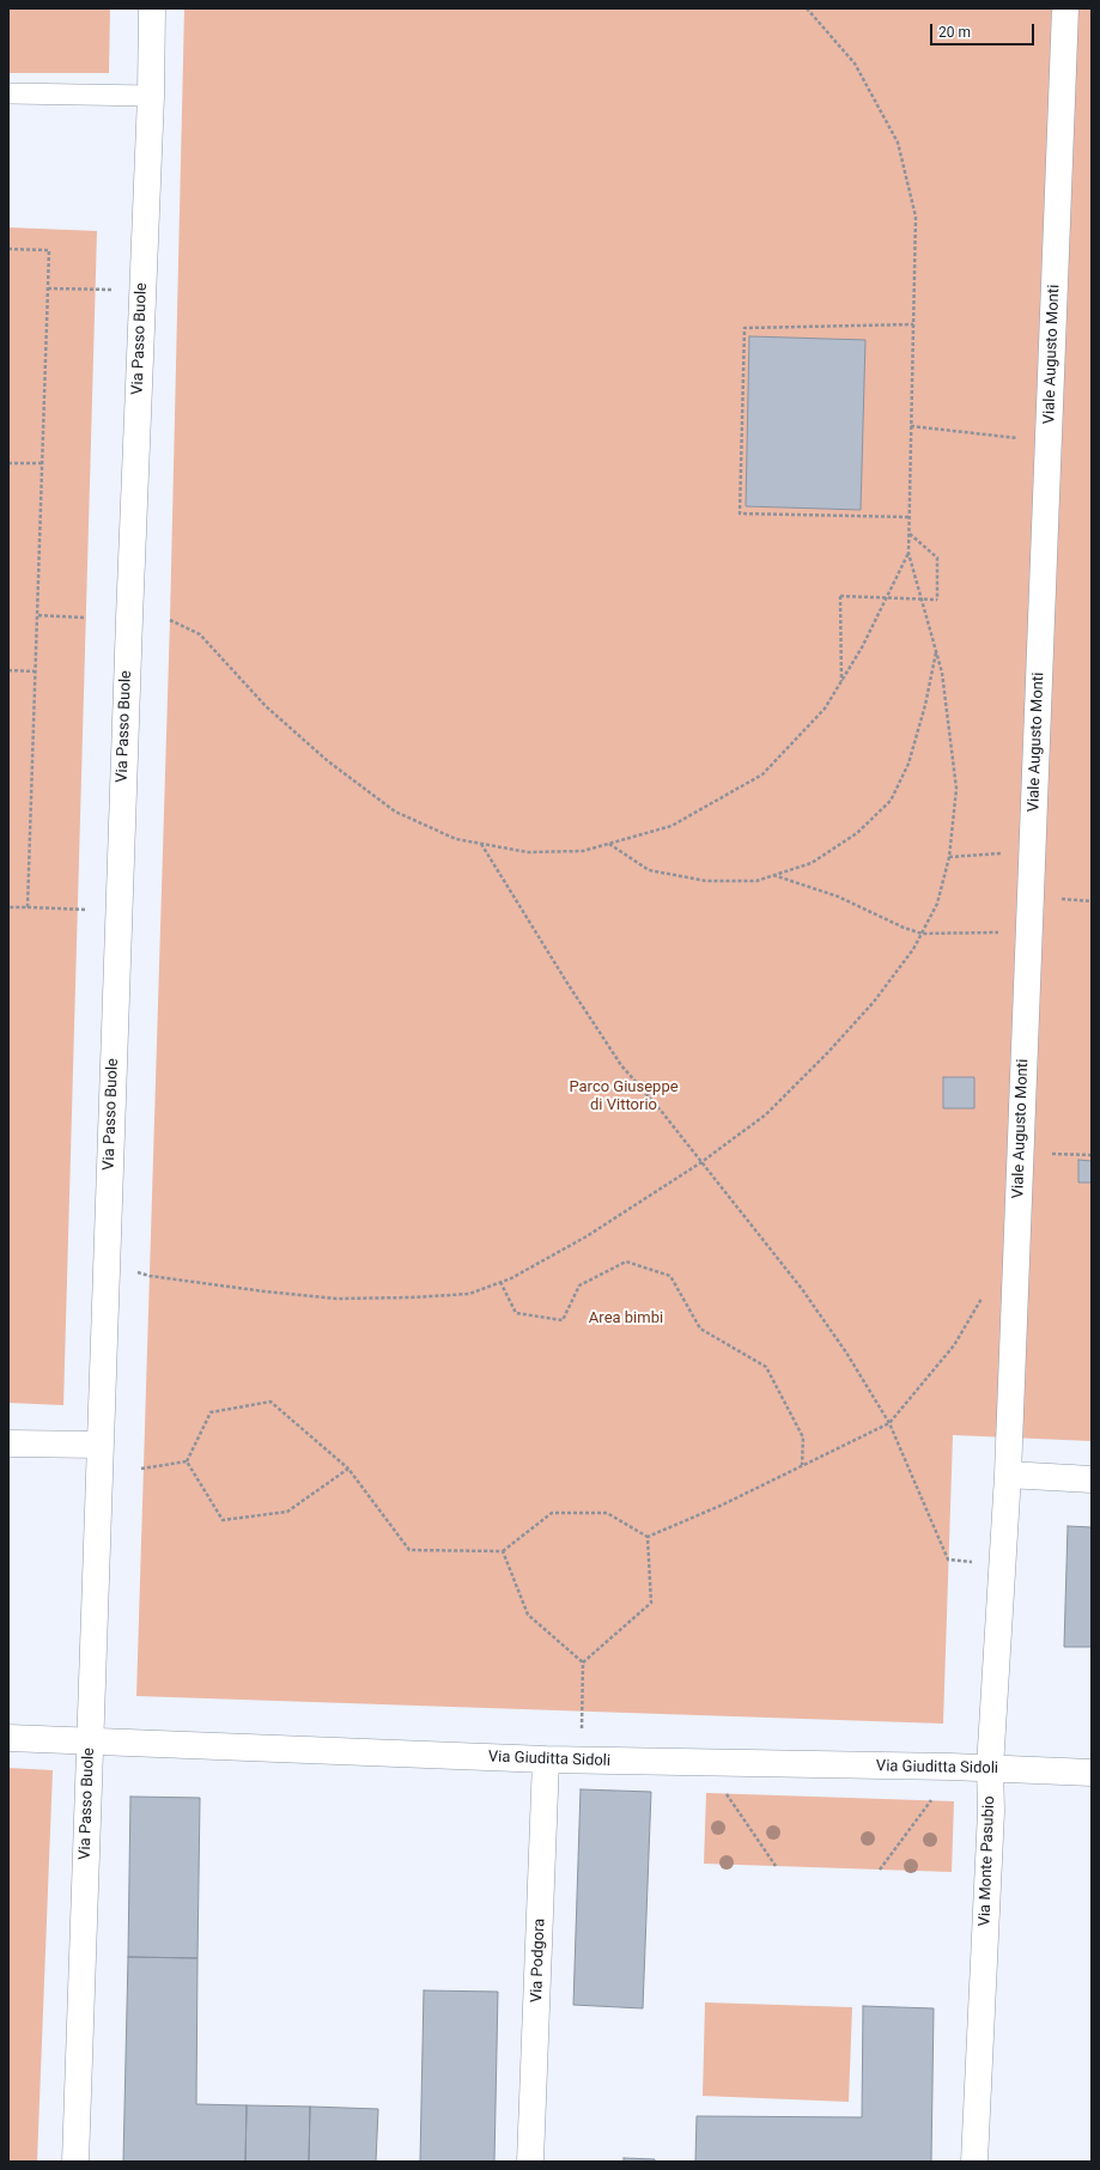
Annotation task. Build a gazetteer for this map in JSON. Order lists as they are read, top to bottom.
{
  "streets": {
    "street": [
      "Via Passo Buole",
      "Viale Augusto Monti",
      "Via Giuditta Sidoli",
      "Via Monte Pasubio",
      "Via Podgora"
    ]
  },
  "crossings": [
    ["Via Passo Buole", "Via Giuditta Sidoli"],
    ["Viale Augusto Monti", "Via Monte Pasubio"],
    ["Via Giuditta Sidoli", "Via Monte Pasubio"],
    ["Via Giuditta Sidoli", "Via Podgora"]
  ],
  "parks": ["Parco Giuseppe di Vittorio", "Area bimbi"],
  "scale_bar": "20 m"
}
